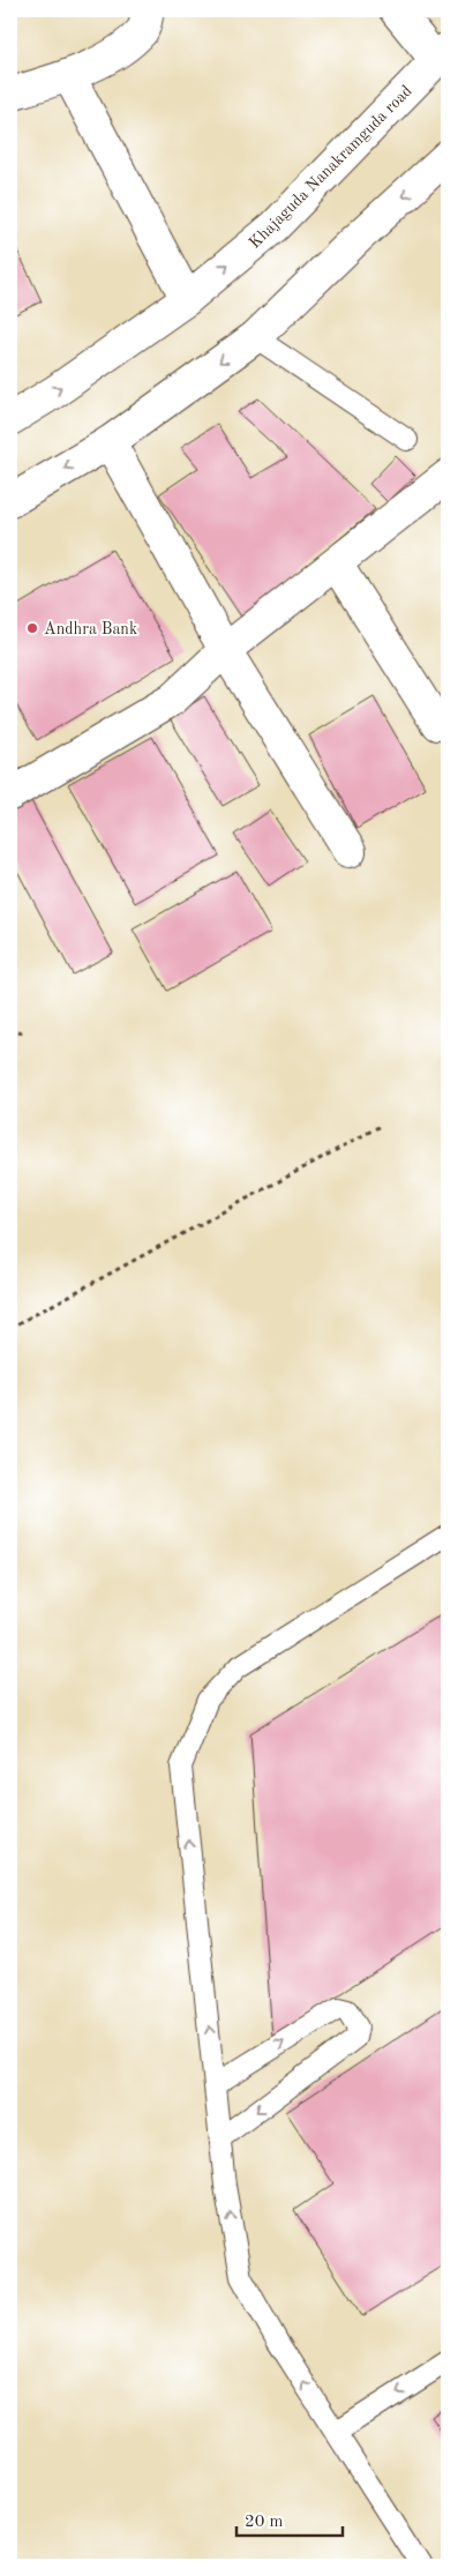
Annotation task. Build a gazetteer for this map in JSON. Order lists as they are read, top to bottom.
{
  "streets": {
    "street": ["Khajaguda Nanakramguda road"]
  },
  "places": ["Andhra Bank"],
  "scale_bar": "20 m"
}
